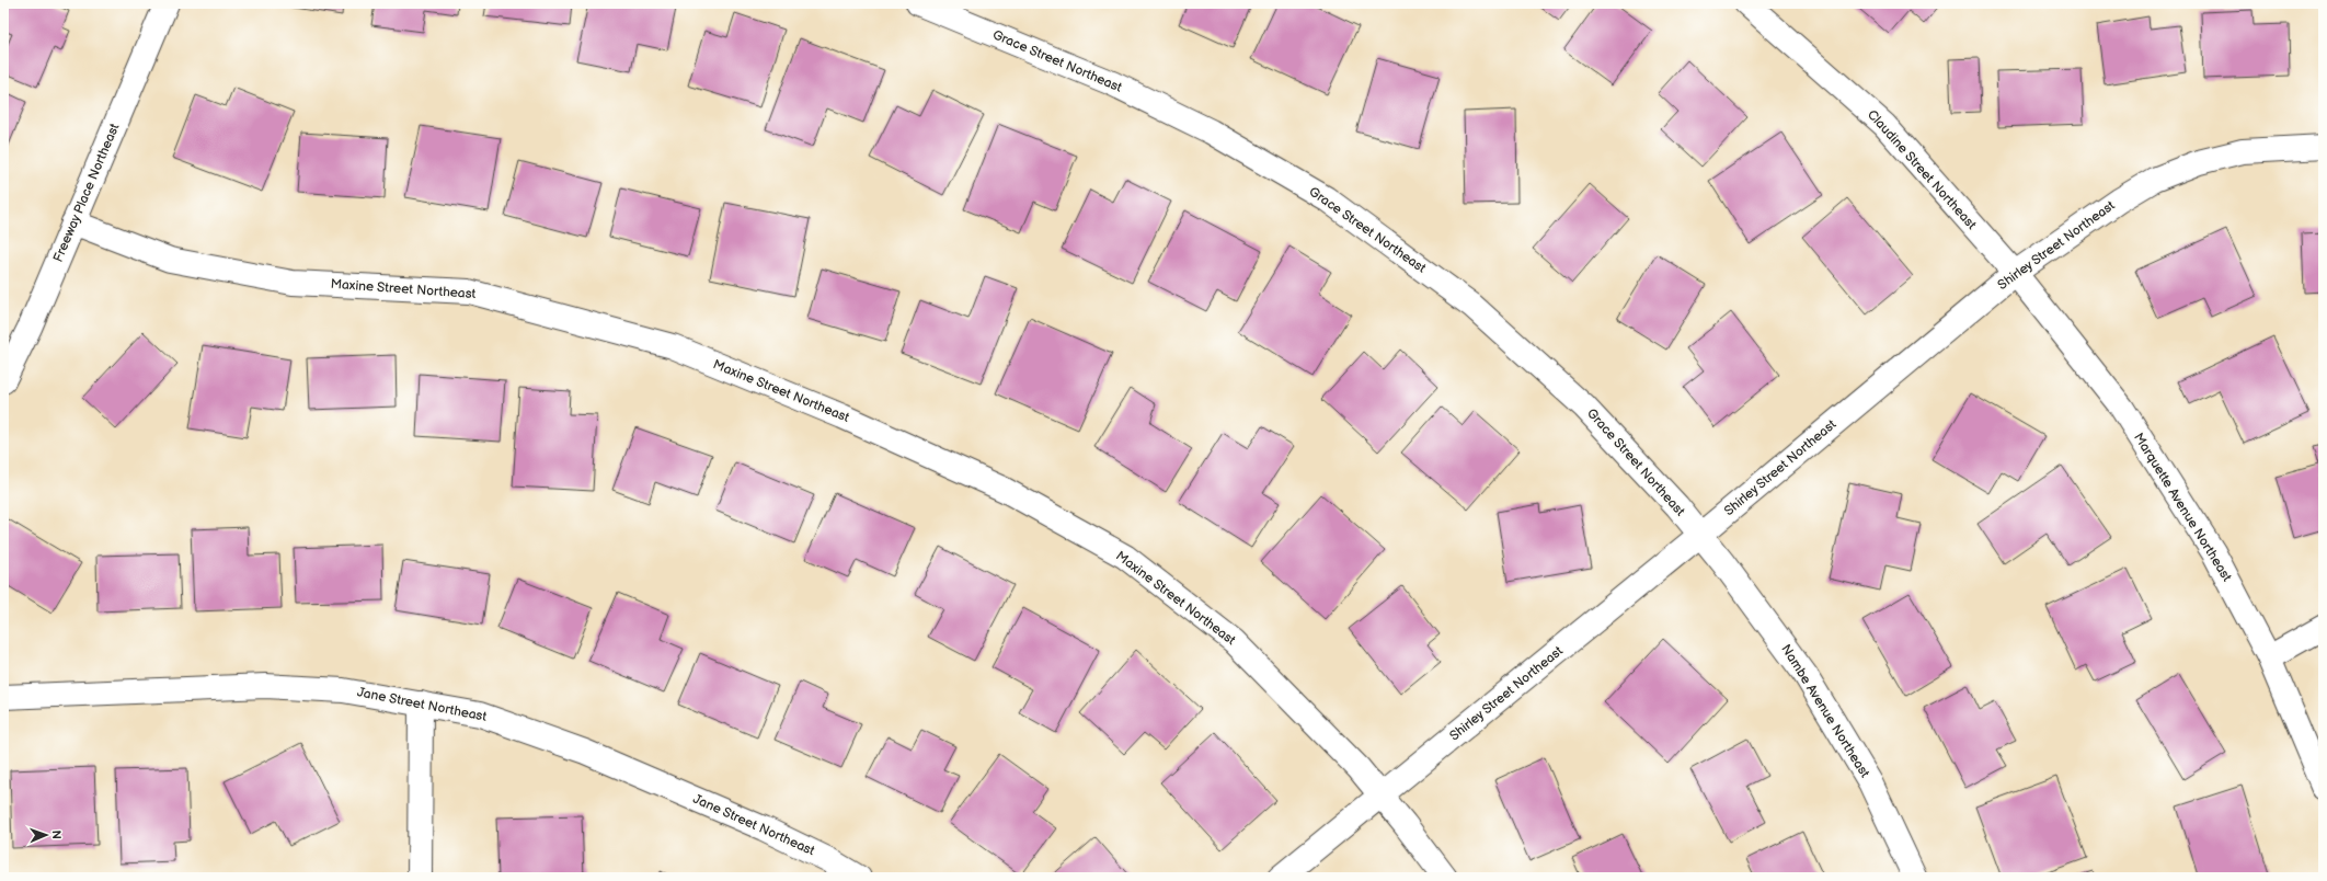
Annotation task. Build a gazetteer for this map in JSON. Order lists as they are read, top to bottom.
{
  "streets": {
    "street": [
      "Grace Street Northeast",
      "Claudine Street Northeast",
      "Freeway Place Northeast",
      "Shirley Street Northeast",
      "Maxine Street Northeast",
      "Marquette Avenue Northeast",
      "Jane Street Northeast",
      "Nambe Avenue Northeast"
    ]
  },
  "crossings": [
    ["Grace Street Northeast", "Shirley Street Northeast"],
    ["Grace Street Northeast", "Nambe Avenue Northeast"],
    ["Claudine Street Northeast", "Shirley Street Northeast"],
    ["Claudine Street Northeast", "Marquette Avenue Northeast"],
    ["Freeway Place Northeast", "Maxine Street Northeast"],
    ["Shirley Street Northeast", "Maxine Street Northeast"],
    ["Shirley Street Northeast", "Marquette Avenue Northeast"],
    ["Shirley Street Northeast", "Nambe Avenue Northeast"]
  ],
  "north": "right"
}
